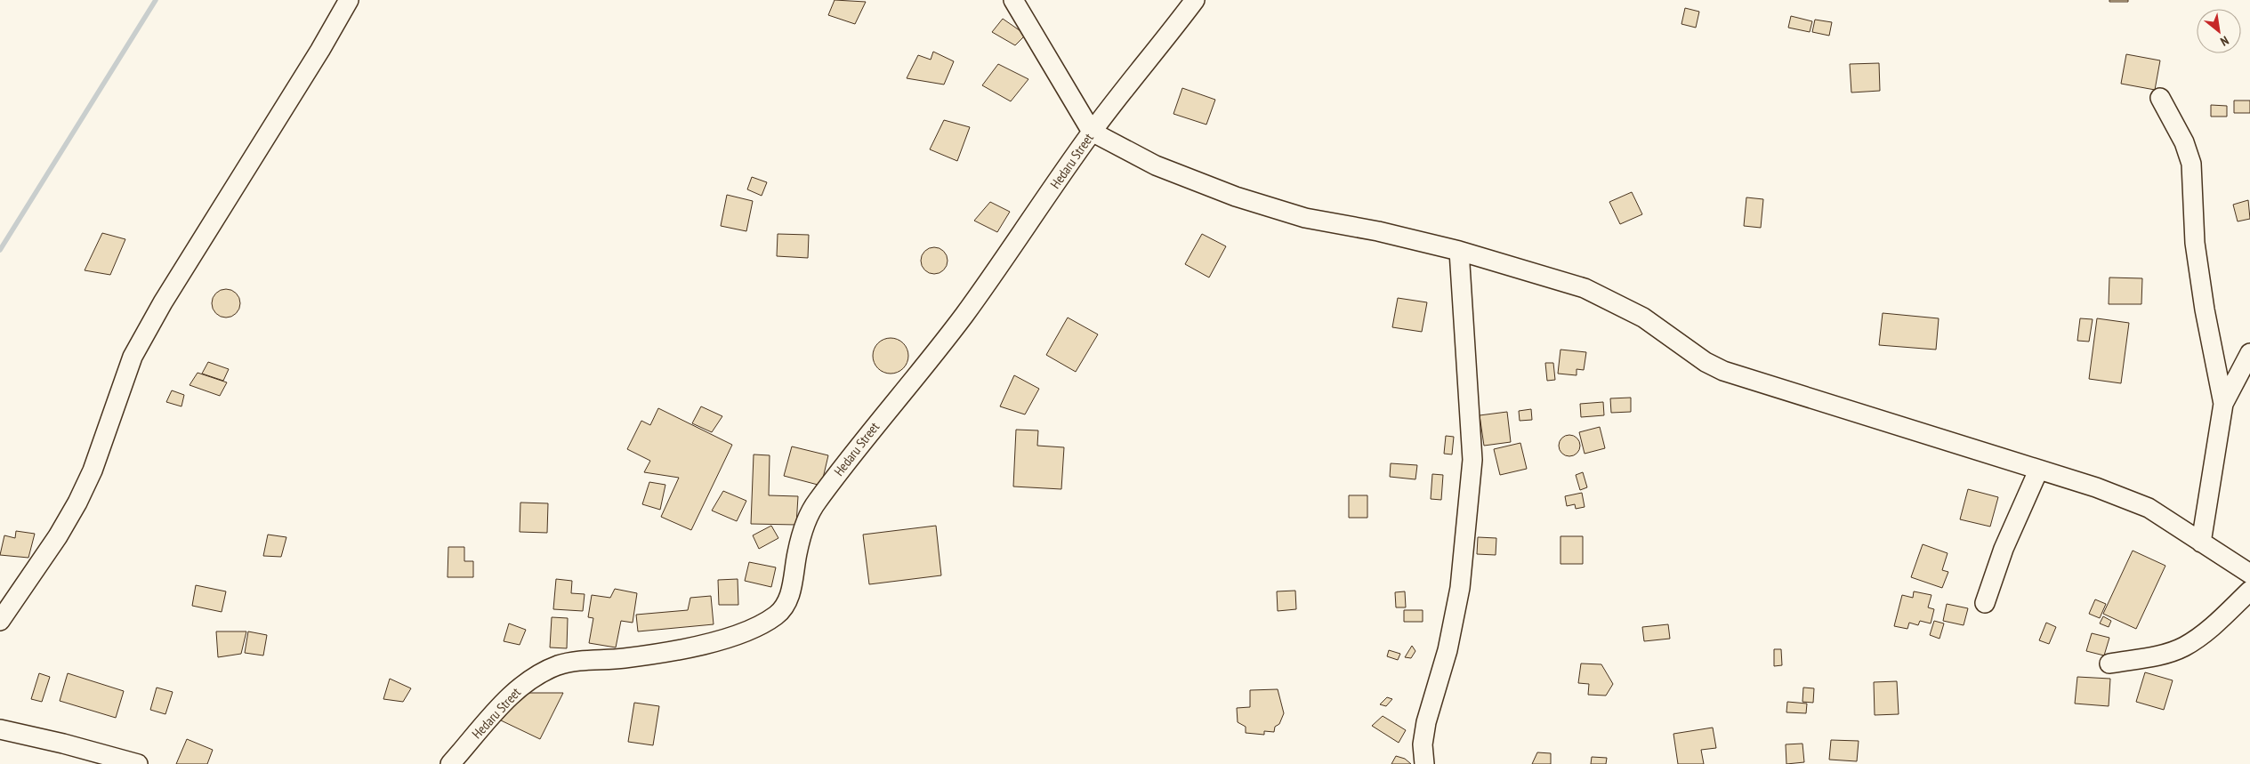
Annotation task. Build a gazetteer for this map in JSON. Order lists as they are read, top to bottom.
{
  "streets": {
    "street": ["Hedaru Street"]
  },
  "north": "bottom right"
}
